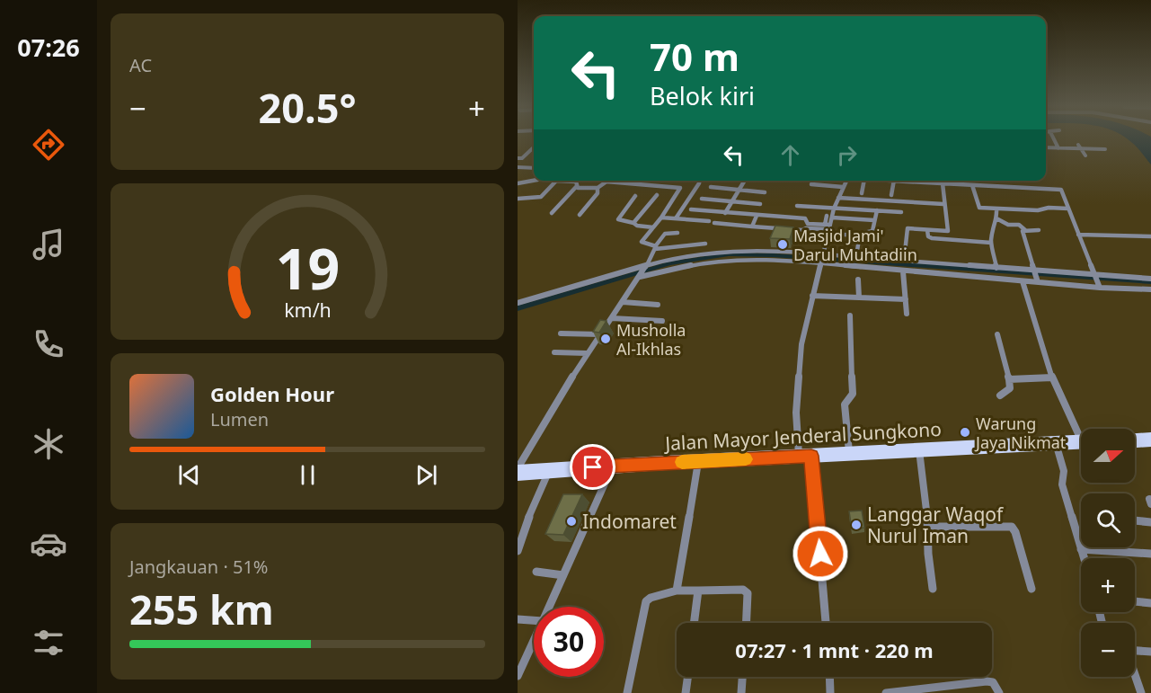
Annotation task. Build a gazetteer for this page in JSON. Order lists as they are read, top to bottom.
{
  "streets": {
    "main road": ["Jalan Mayor Jenderal Sungkono"]
  },
  "places": [
    "Masjid Jami' Darul Muhtadiin",
    "Musholla Al-Ikhlas",
    "Warung Jaya Nikmat",
    "Indomaret",
    "Langgar Waqof Nurul Iman"
  ],
  "north": "right",
  "page": {
    "tabs": "07:26",
    "tile": [
      "AC",
      ["Jangkauan · 51%", "255 km"]
    ],
    "turn": ["70 m", "Belok kiri"],
    "heat": ["−", "20.5°", "+"],
    "song": ["Golden Hour", "Lumen"],
    "map_buttons": ["+", "−"],
    "limit": "30",
    "trip": "07:27 · 1 mnt · 220 m",
    "gauge": ["19", "km/h"]
  }
}
